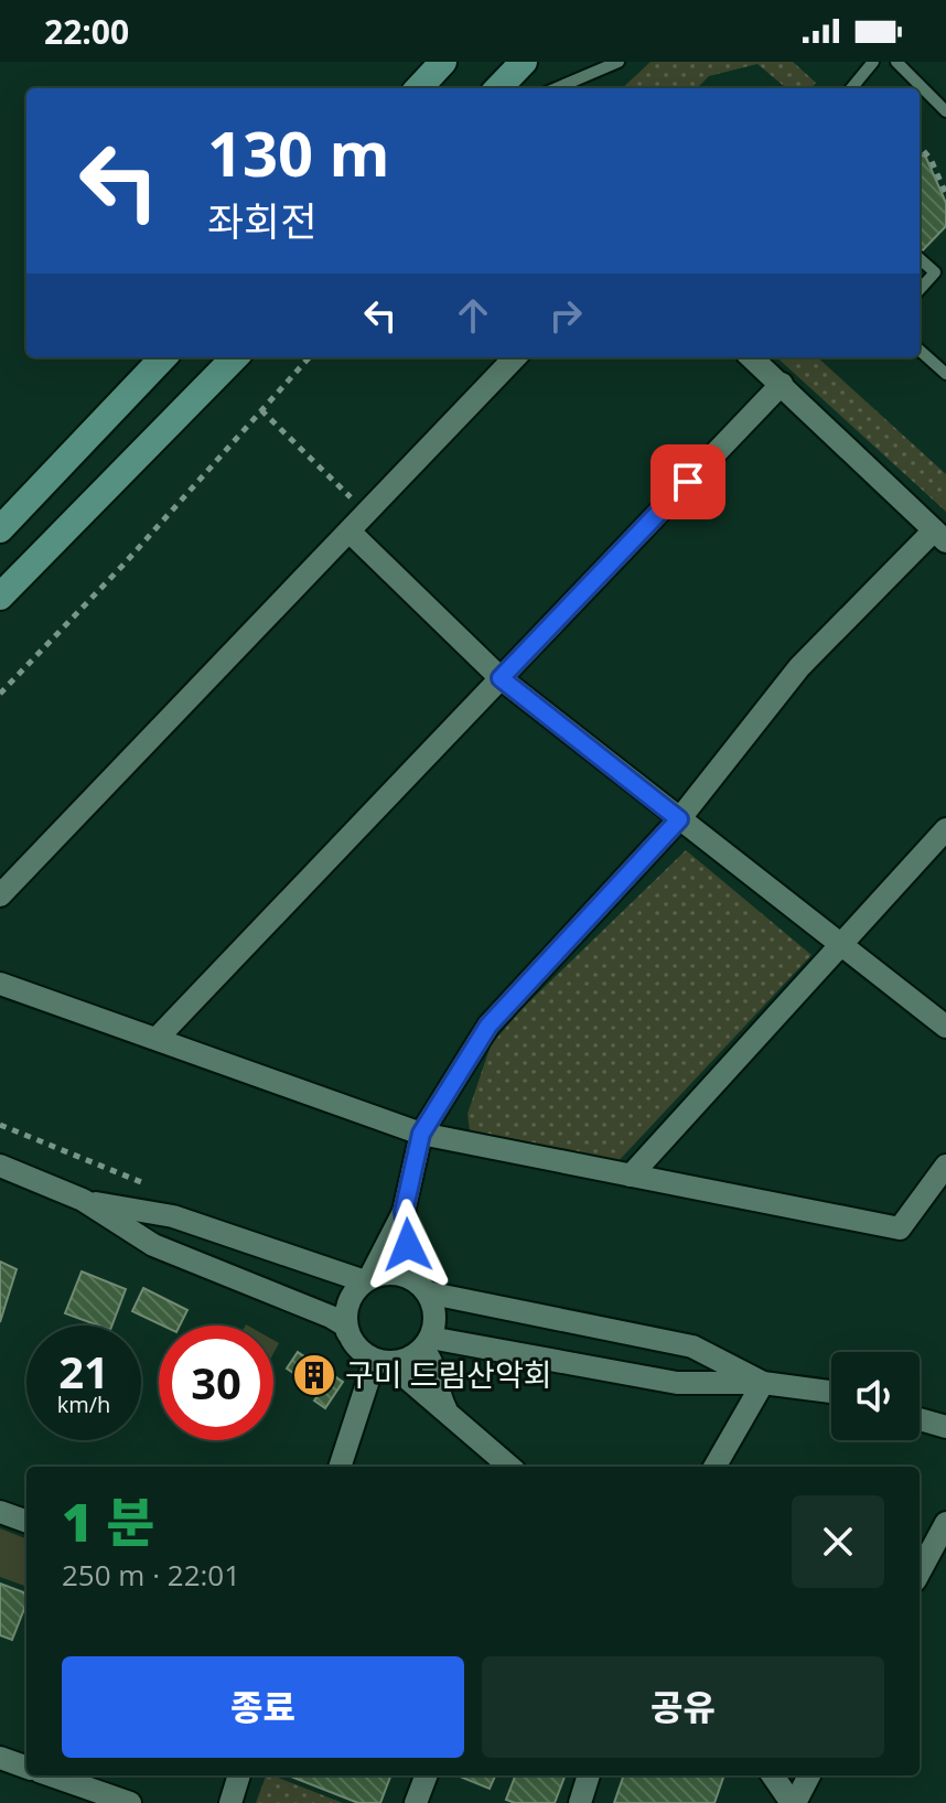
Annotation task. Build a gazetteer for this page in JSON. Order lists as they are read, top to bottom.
{
  "places": {
    "building": ["구미 드림산악회"]
  },
  "page": {
    "status": "22:00",
    "turn": ["130 m", "좌회전"],
    "speed": "21 km/h",
    "limit": "30",
    "heading": ["1 분", "250 m · 22:01"],
    "buttons": ["종료", "공유"]
  }
}
